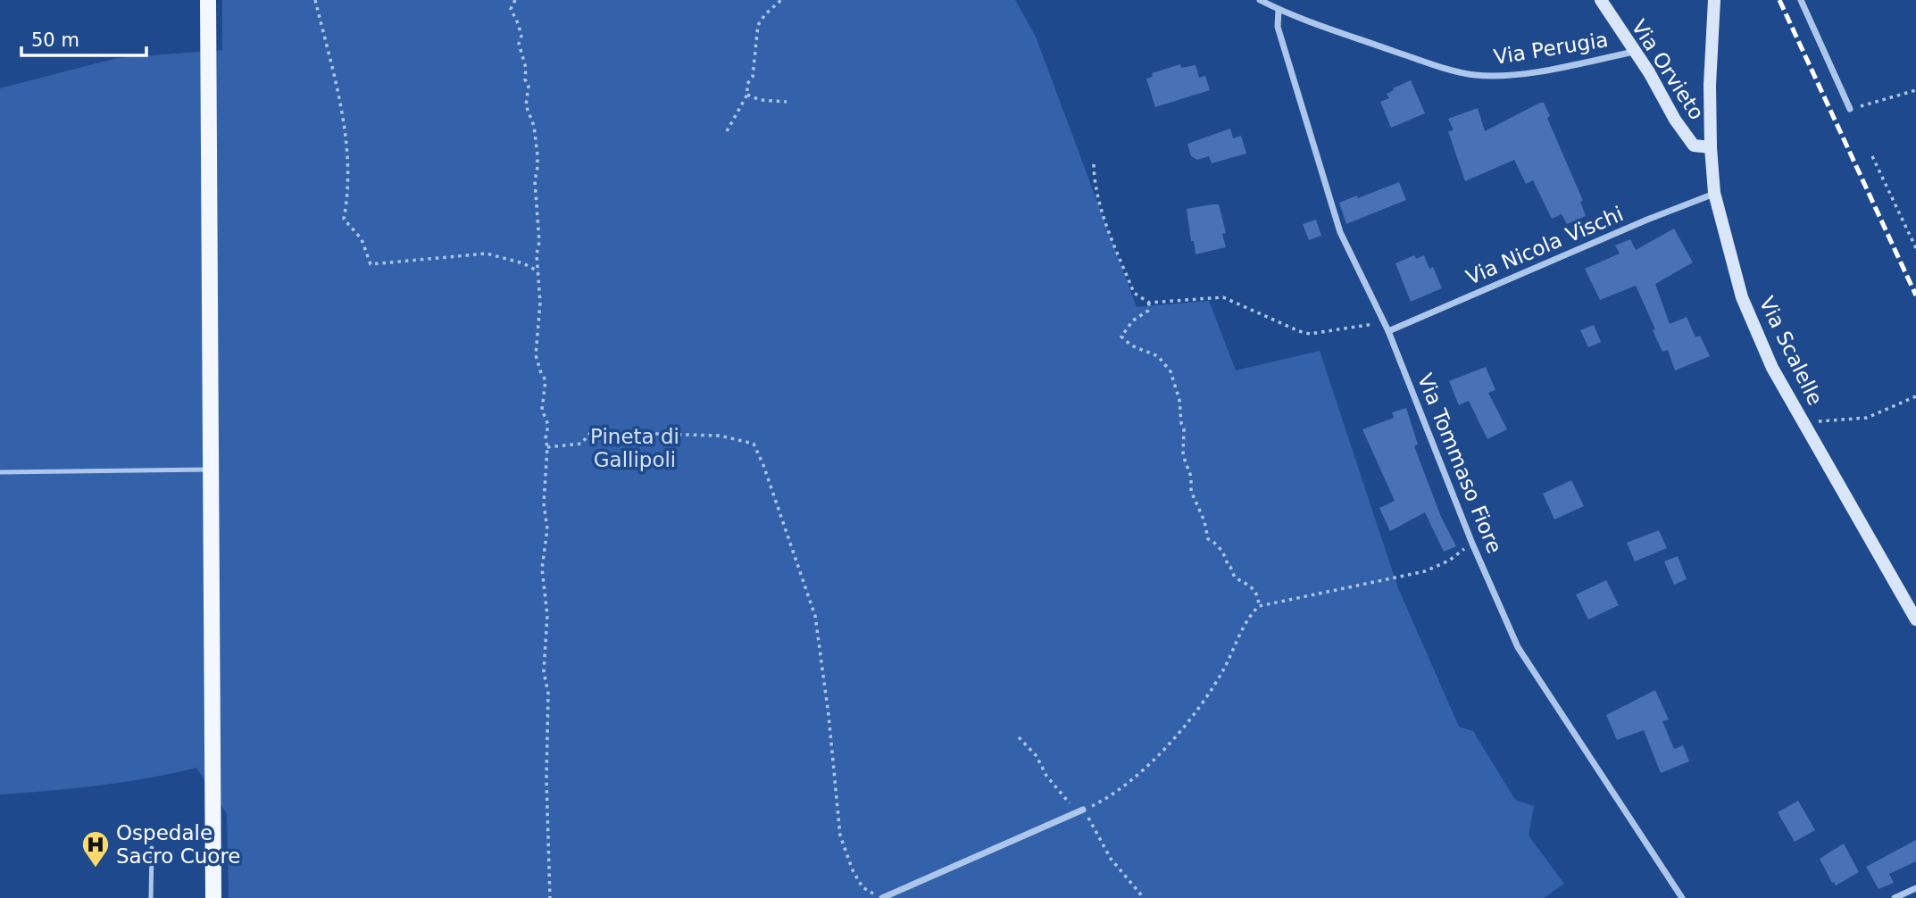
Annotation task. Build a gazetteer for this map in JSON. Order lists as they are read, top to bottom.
{
  "streets": {
    "main road": ["Via Orvieto", "Via Scalelle"],
    "street": ["Via Perugia", "Via Nicola Vischi", "Via Tommaso Fiore"]
  },
  "crossings": [
    ["Via Perugia", "Via Orvieto"],
    ["Via Perugia", "Via Tommaso Fiore"],
    ["Via Orvieto", "Via Scalelle"],
    ["Via Nicola Vischi", "Via Scalelle"],
    ["Via Nicola Vischi", "Via Tommaso Fiore"]
  ],
  "parks": ["Pineta di Gallipoli"],
  "places": {
    "hospital": ["Ospedale Sacro Cuore"]
  },
  "scale_bar": "50 m"
}
